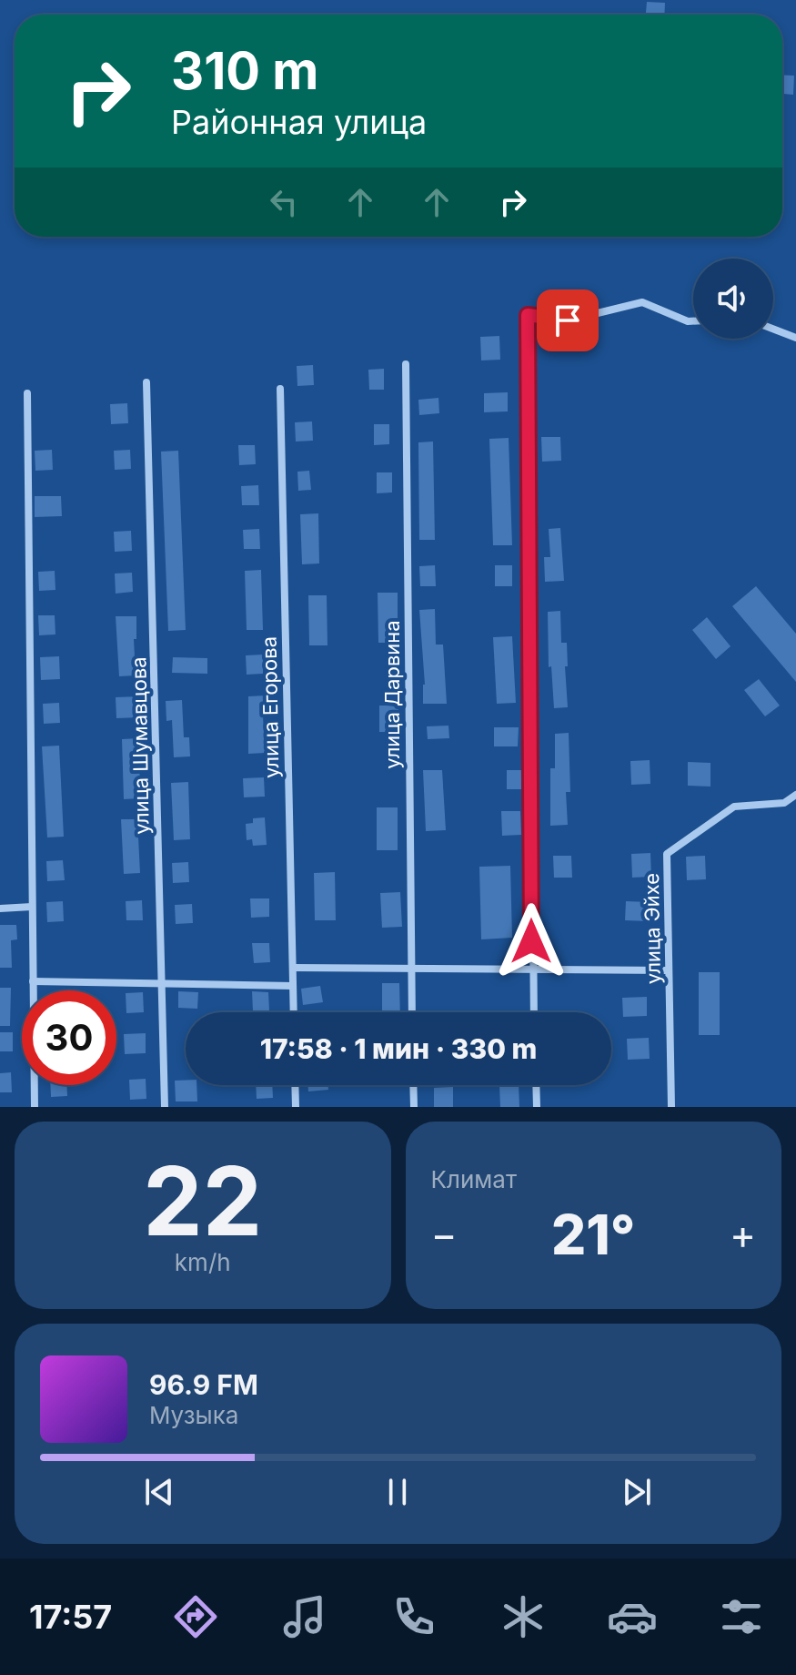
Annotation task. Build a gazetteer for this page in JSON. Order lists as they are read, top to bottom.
{
  "streets": {
    "street": [
      "улица Дарвина",
      "улица Егорова",
      "улица Шумавцова",
      "улица Эйхе"
    ]
  },
  "page": {
    "turn": ["310 m", "Районная улица"],
    "limit": "30",
    "trip": "17:58 · 1 мин · 330 m",
    "tile": [
      ["22", "km/h"],
      "Климат"
    ],
    "heat": ["−", "21°", "+"],
    "song": ["96.9 FM", "Музыка"],
    "tabs": "17:57"
  }
}
